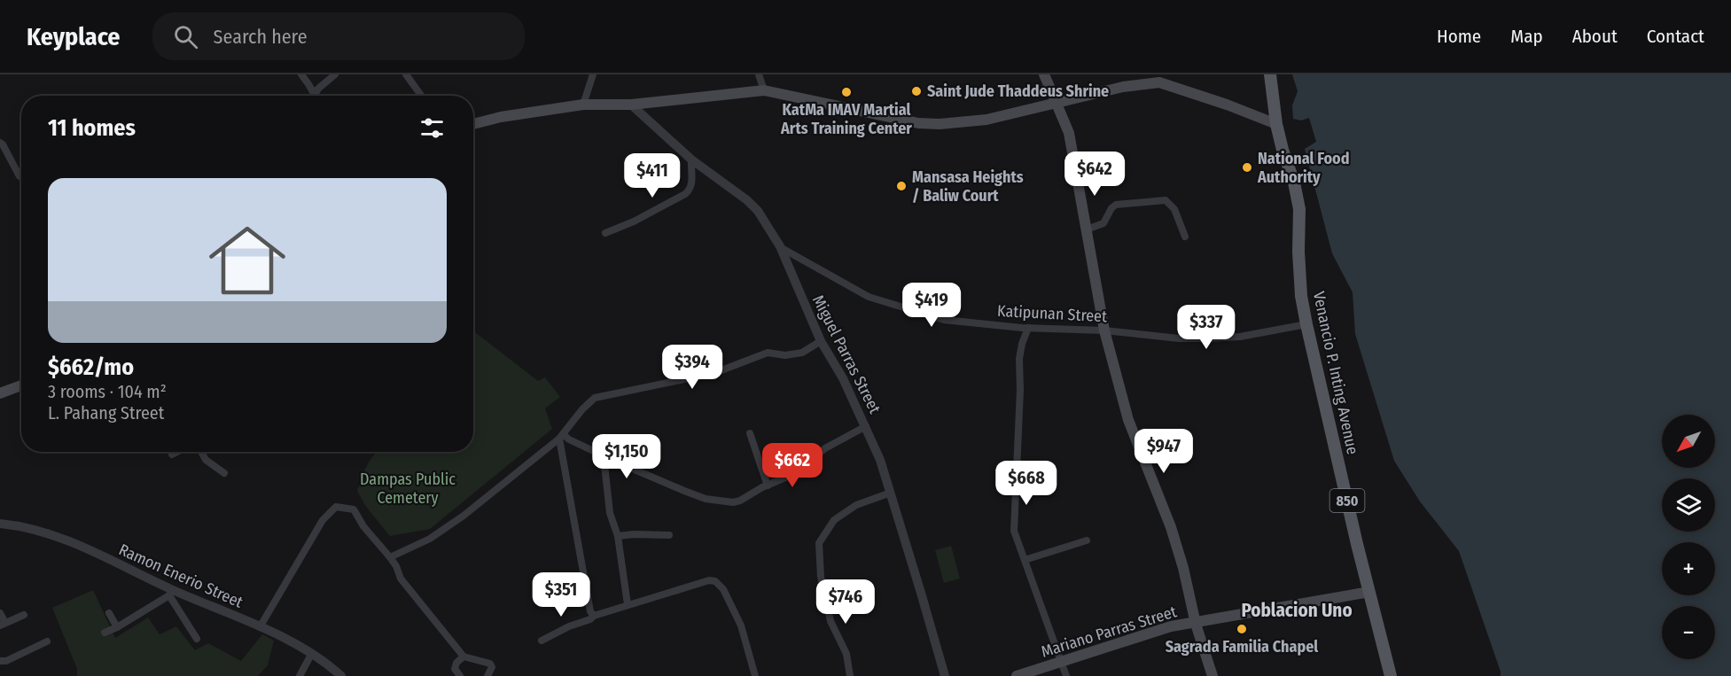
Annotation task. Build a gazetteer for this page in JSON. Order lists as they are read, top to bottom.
{
  "streets": {
    "main road": ["Venancio P. Inting Avenue", "850", "Mariano Parras Street"],
    "street": ["Katipunan Street", "Miguel Parras Street", "Ramon Enerio Street"]
  },
  "crossings": [
    ["Katipunan Street", "Miguel Parras Street"],
    ["Katipunan Street", "Venancio P. Inting Avenue"],
    ["Venancio P. Inting Avenue", "Mariano Parras Street"]
  ],
  "districts": ["Poblacion Uno"],
  "parks": ["Dampas Public Cemetery"],
  "places": [
    "Saint Jude Thaddeus Shrine",
    "KatMa IMAV Martial Arts Training Center",
    "National Food Authority",
    "Mansasa Heights / Baliw Court",
    "Sagrada Familia Chapel"
  ],
  "north": "bottom left",
  "page": {
    "header": "Keyplace",
    "search": "Search here",
    "nav": [
      "Home",
      "Map",
      "About",
      "Contact"
    ],
    "heading": "11 homes",
    "price": [
      "$642",
      "$411",
      "$419",
      "$337",
      "$394",
      "$947",
      "$1,150",
      "$662",
      "$668",
      "$351",
      "$746"
    ],
    "list": [
      {
        "name": "$662/mo",
        "note": "3 rooms · 104 m² · L. Pahang Street"
      }
    ],
    "map_buttons": ["+", "−"]
  }
}
